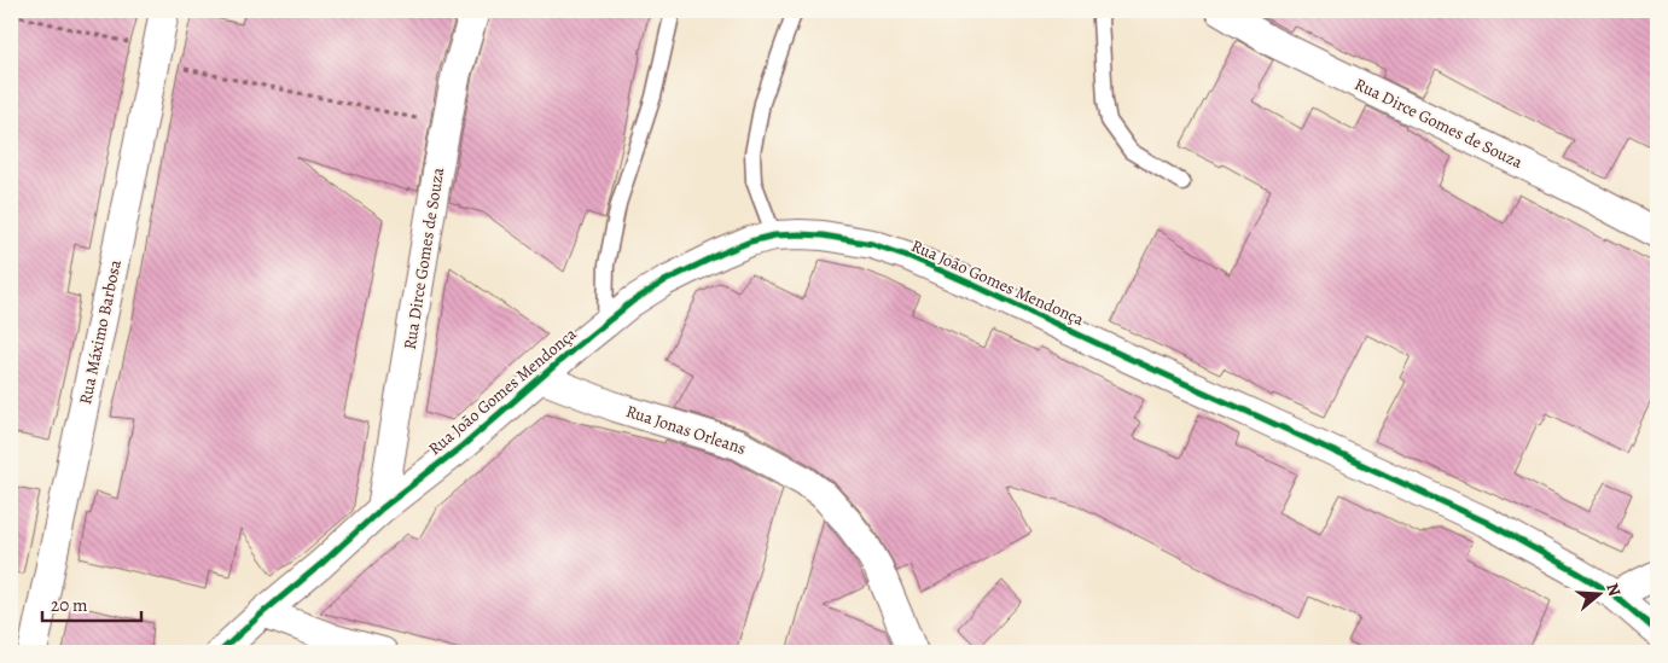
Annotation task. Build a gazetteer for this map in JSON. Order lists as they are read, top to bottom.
{
  "streets": {
    "street": [
      "Rua Dirce Gomes de Souza",
      "Rua João Gomes Mendonça",
      "Rua Máximo Barbosa",
      "Rua Jonas Orleans"
    ]
  },
  "crossings": [
    ["Rua Dirce Gomes de Souza", "Rua João Gomes Mendonça"],
    ["Rua João Gomes Mendonça", "Rua Jonas Orleans"]
  ],
  "scale_bar": "20 m",
  "north": "right"
}
